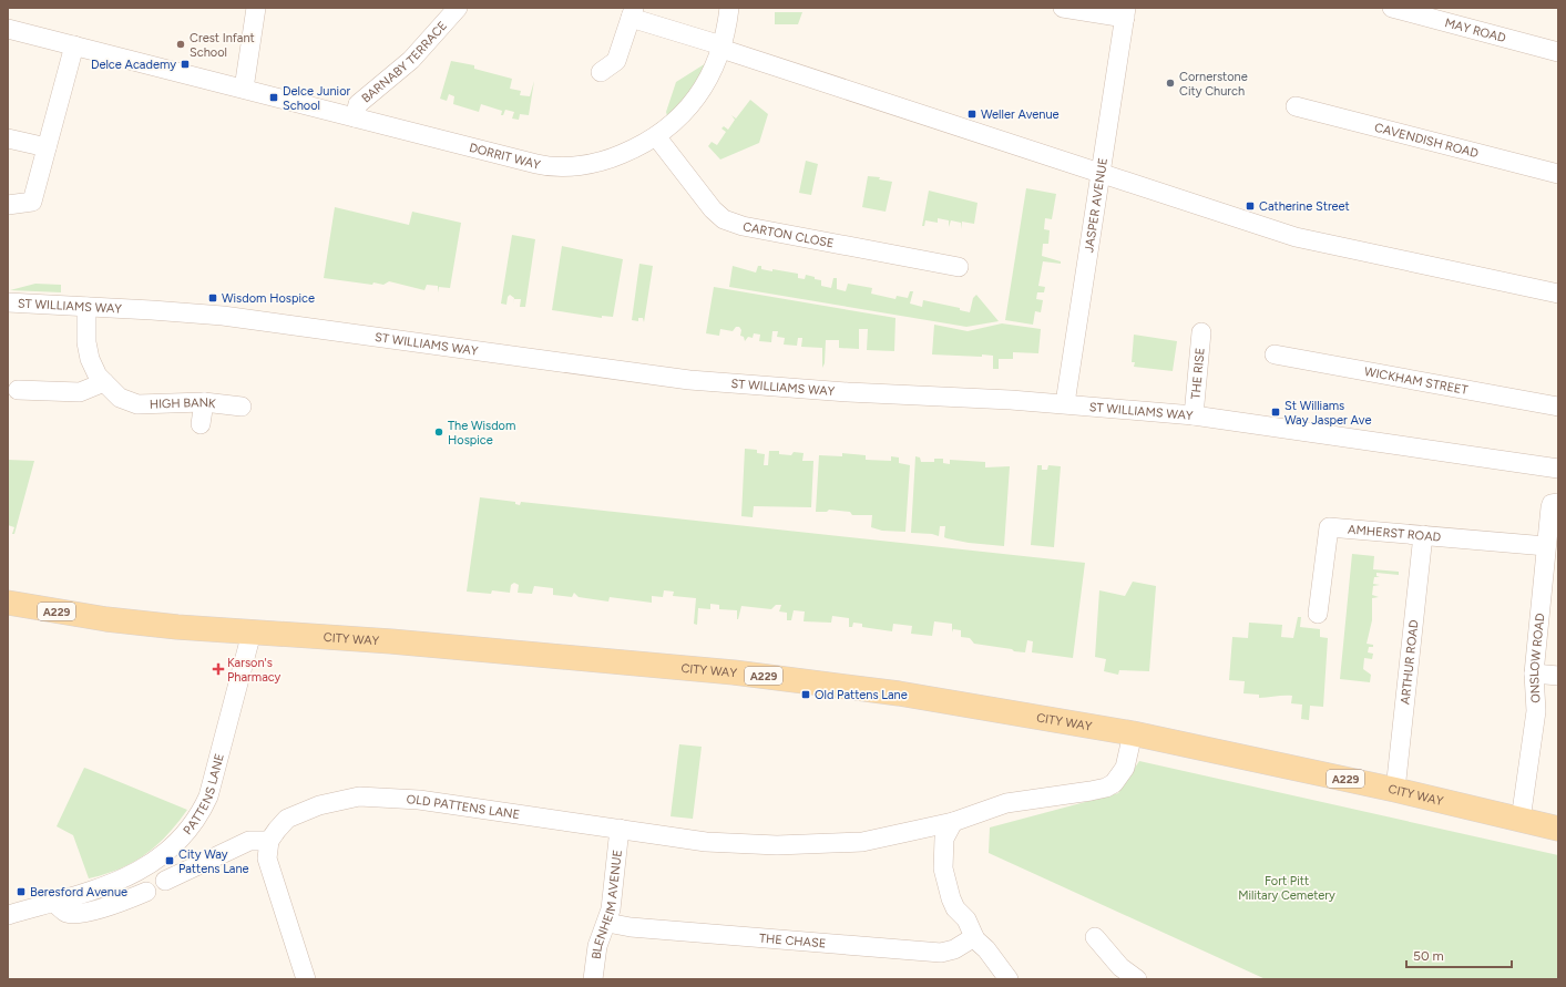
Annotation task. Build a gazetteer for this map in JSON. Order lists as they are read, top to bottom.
{
  "streets": {
    "main road": ["A229", "CITY WAY"],
    "street": [
      "MAY ROAD",
      "BARNABY TERRACE",
      "CAVENDISH ROAD",
      "DORRIT WAY",
      "JASPER AVENUE",
      "CARTON CLOSE",
      "ST WILLIAMS WAY",
      "THE RISE",
      "WICKHAM STREET",
      "HIGH BANK",
      "AMHERST ROAD",
      "ONSLOW ROAD",
      "ARTHUR ROAD",
      "PATTENS LANE",
      "OLD PATTENS LANE",
      "BLENHEIM AVENUE",
      "THE CHASE"
    ]
  },
  "crossings": [
    ["BARNABY TERRACE", "DORRIT WAY"],
    ["DORRIT WAY", "CARTON CLOSE"],
    ["JASPER AVENUE", "ST WILLIAMS WAY"],
    ["ST WILLIAMS WAY", "THE RISE"],
    ["ST WILLIAMS WAY", "HIGH BANK"],
    ["AMHERST ROAD", "ONSLOW ROAD"],
    ["AMHERST ROAD", "ARTHUR ROAD"],
    ["CITY WAY", "ONSLOW ROAD"],
    ["CITY WAY", "ARTHUR ROAD"],
    ["CITY WAY", "PATTENS LANE"],
    ["CITY WAY", "OLD PATTENS LANE"],
    ["OLD PATTENS LANE", "BLENHEIM AVENUE"],
    ["BLENHEIM AVENUE", "THE CHASE"]
  ],
  "parks": ["Fort Pitt Military Cemetery"],
  "places": {
    "other": ["Crest Infant School", "Cornerstone City Church", "The Wisdom Hospice"],
    "transit": [
      "Delce Academy",
      "Delce Junior School",
      "Weller Avenue",
      "Catherine Street",
      "Wisdom Hospice",
      "St Williams Way Jasper Ave",
      "Old Pattens Lane",
      "City Way Pattens Lane",
      "Beresford Avenue"
    ],
    "health": ["Karson's Pharmacy"]
  },
  "scale_bar": "50 m"
}
